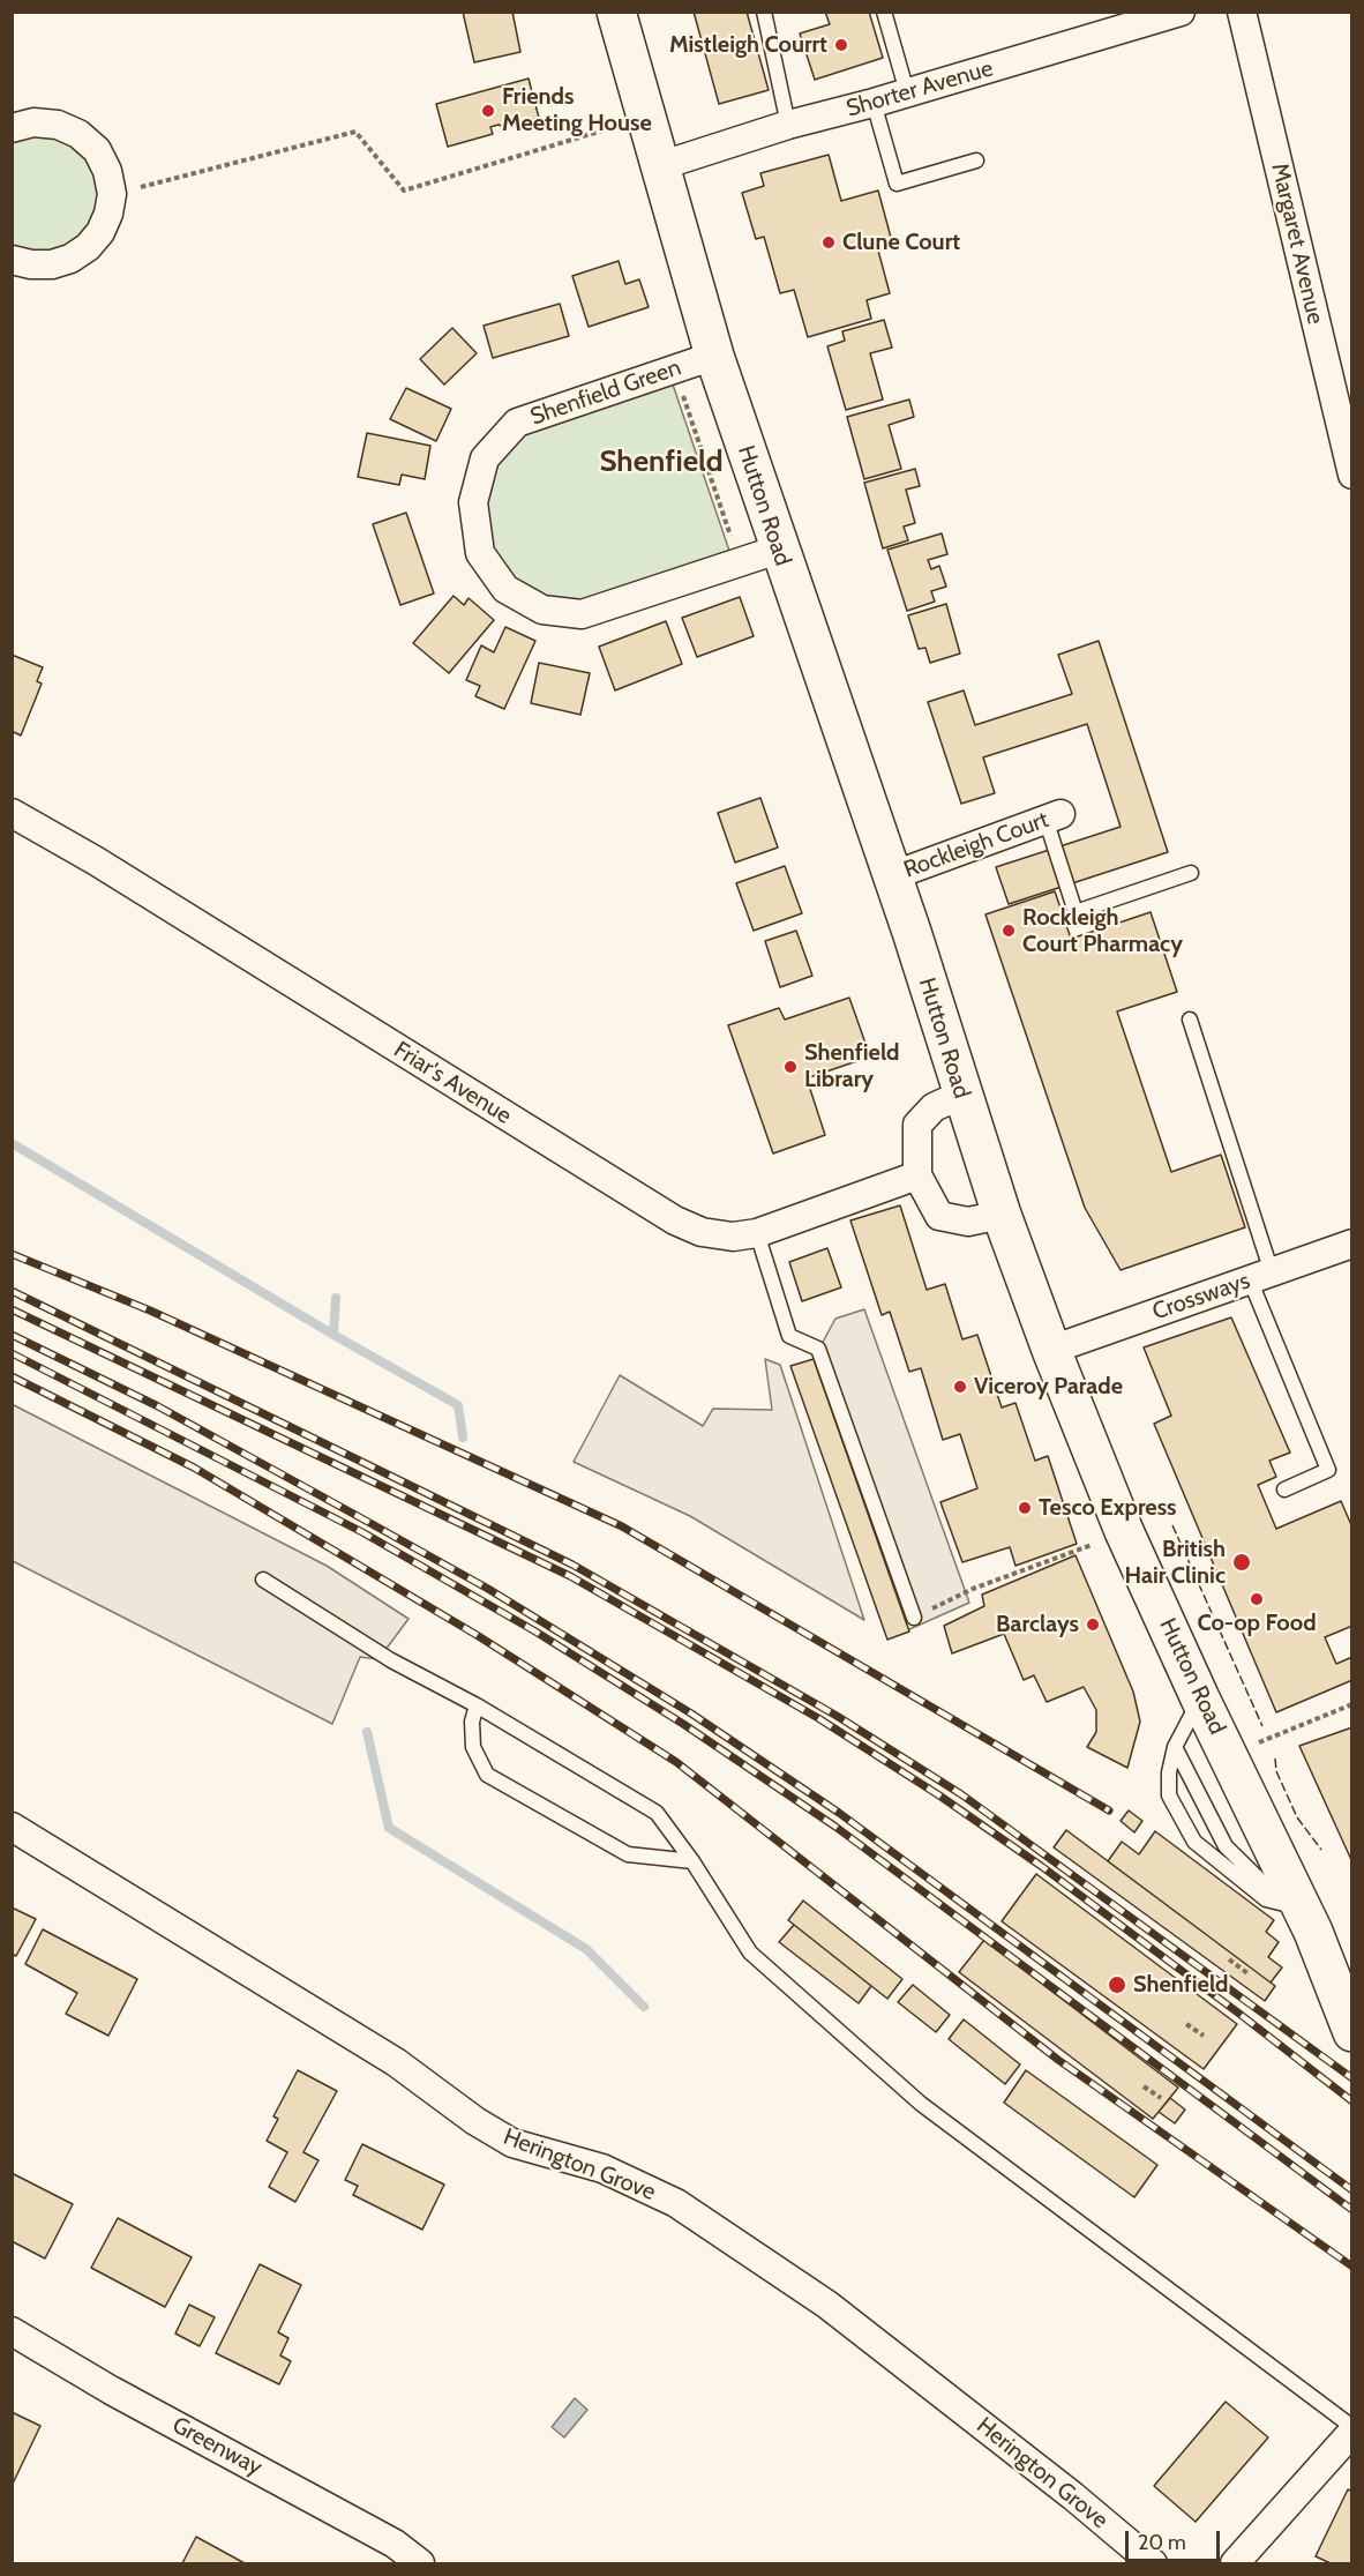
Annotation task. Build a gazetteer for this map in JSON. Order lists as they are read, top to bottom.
{
  "streets": {
    "main road": ["Hutton Road"],
    "street": [
      "Shorter Avenue",
      "Margaret Avenue",
      "Shenfield Green",
      "Rockleigh Court",
      "Friar's Avenue",
      "Crossways",
      "Herington Grove",
      "Greenway"
    ]
  },
  "crossings": [
    ["Shorter Avenue", "Hutton Road"],
    ["Shenfield Green", "Hutton Road"],
    ["Hutton Road", "Rockleigh Court"],
    ["Hutton Road", "Crossways"]
  ],
  "districts": ["Shenfield"],
  "places": [
    "Mistleigh Courrt",
    "Friends Meeting House",
    "Clune Court",
    "Rockleigh Court Pharmacy",
    "Shenfield Library",
    "Viceroy Parade",
    "Tesco Express",
    "British Hair Clinic",
    "Co-op Food",
    "Barclays",
    "Shenfield"
  ],
  "scale_bar": "20 m"
}
